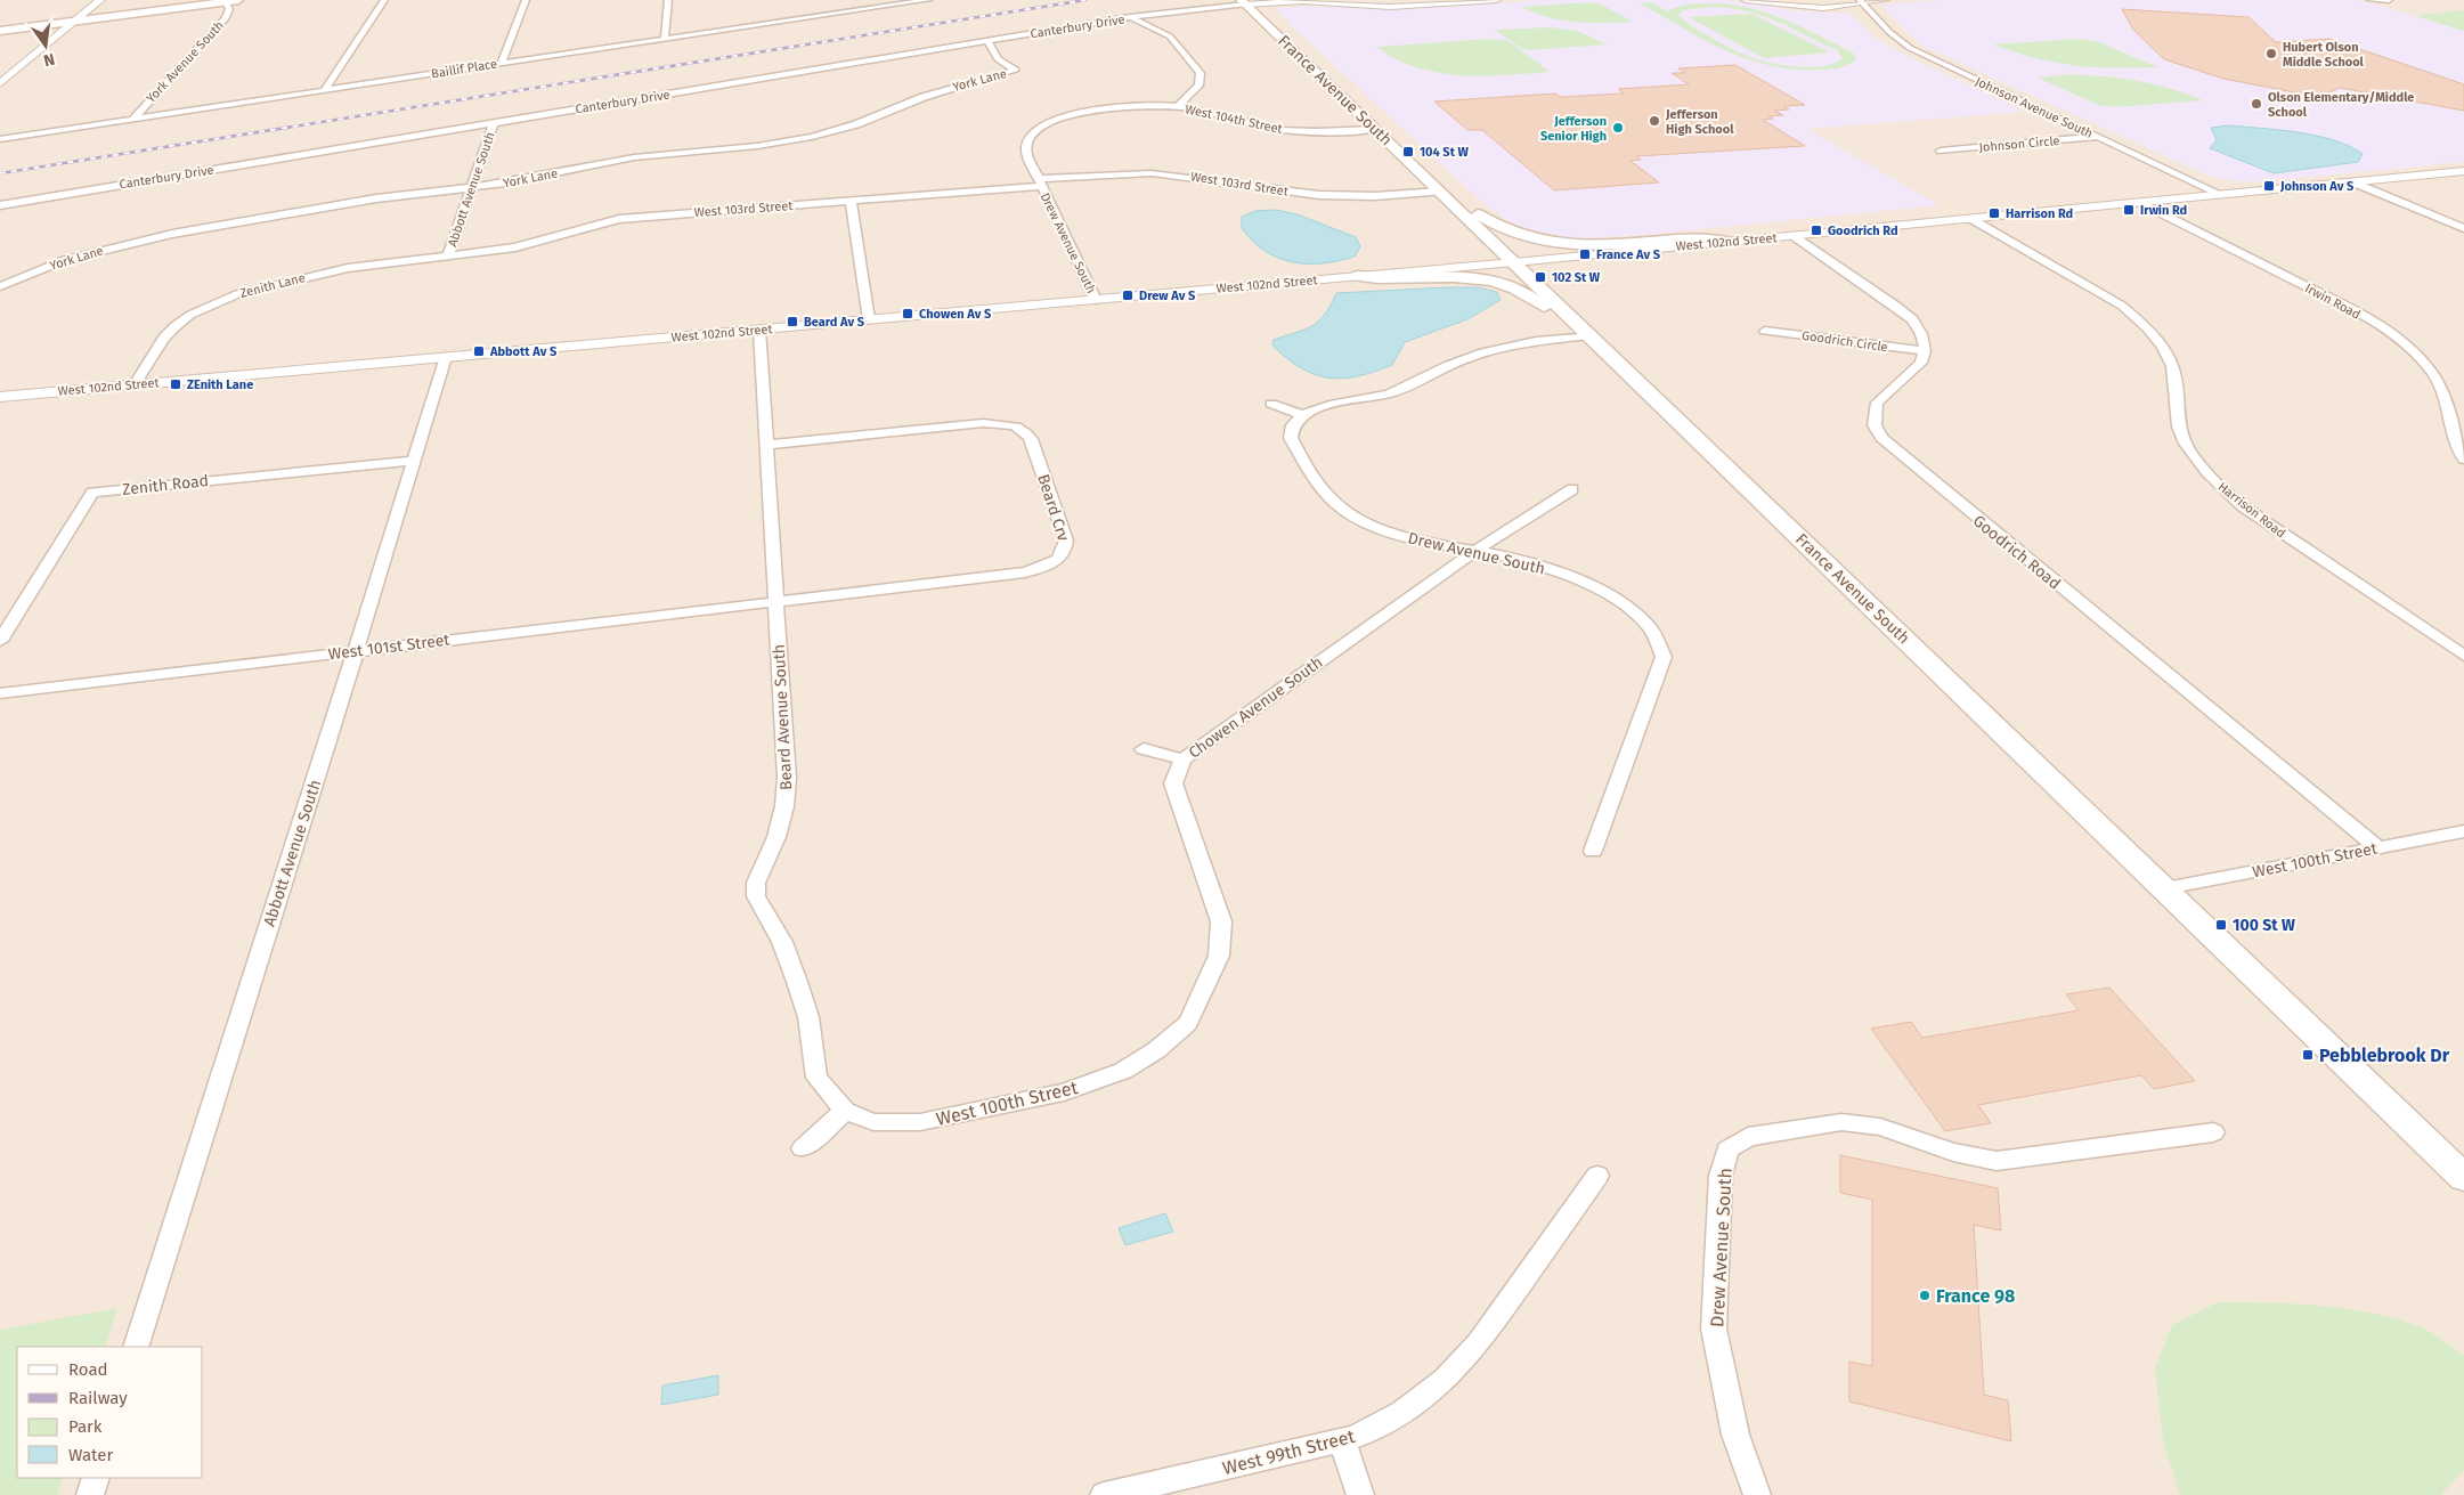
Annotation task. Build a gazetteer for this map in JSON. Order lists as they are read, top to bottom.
{
  "streets": {
    "main road": ["France Avenue South"],
    "street": [
      "Canterbury Drive",
      "York Avenue South",
      "Baillif Place",
      "York Lane",
      "Johnson Avenue South",
      "West 104th Street",
      "Johnson Circle",
      "West 103rd Street",
      "Abbott Avenue South",
      "West 102nd Street",
      "Drew Avenue South",
      "Zenith Lane",
      "Irwin Road",
      "Goodrich Circle",
      "Zenith Road",
      "Beard Crv",
      "Harrison Road",
      "Goodrich Road",
      "West 101st Street",
      "Chowen Avenue South",
      "Beard Avenue South",
      "West 100th Street",
      "West 99th Street"
    ]
  },
  "crossings": [
    ["Canterbury Drive", "York Lane"],
    ["Canterbury Drive", "France Avenue South"],
    ["Canterbury Drive", "Abbott Avenue South"],
    ["York Avenue South", "Baillif Place"],
    ["York Lane", "Abbott Avenue South"],
    ["France Avenue South", "West 104th Street"],
    ["France Avenue South", "West 103rd Street"],
    ["France Avenue South", "West 102nd Street"],
    ["France Avenue South", "West 100th Street"],
    ["Johnson Avenue South", "Johnson Circle"],
    ["Johnson Avenue South", "West 102nd Street"],
    ["West 104th Street", "Drew Avenue South"],
    ["West 103rd Street", "Abbott Avenue South"],
    ["West 103rd Street", "Drew Avenue South"],
    ["West 103rd Street", "Zenith Lane"],
    ["Abbott Avenue South", "West 102nd Street"],
    ["Abbott Avenue South", "Zenith Lane"],
    ["Abbott Avenue South", "Zenith Road"],
    ["Abbott Avenue South", "West 101st Street"],
    ["West 102nd Street", "Drew Avenue South"],
    ["West 102nd Street", "Zenith Lane"],
    ["West 102nd Street", "Irwin Road"],
    ["West 102nd Street", "Harrison Road"],
    ["West 102nd Street", "Beard Avenue South"],
    ["Drew Avenue South", "Chowen Avenue South"],
    ["Goodrich Circle", "Goodrich Road"],
    ["Beard Crv", "West 101st Street"],
    ["Beard Crv", "Beard Avenue South"],
    ["Goodrich Road", "West 100th Street"],
    ["West 101st Street", "Beard Avenue South"],
    ["Chowen Avenue South", "West 100th Street"],
    ["Beard Avenue South", "West 100th Street"]
  ],
  "places": {
    "other": [
      "Hubert Olson Middle School",
      "Olson Elementary/Middle School",
      "Jefferson High School",
      "Jefferson Senior High",
      "France 98"
    ],
    "transit": [
      "104 St W",
      "Johnson Av S",
      "Irwin Rd",
      "Harrison Rd",
      "Goodrich Rd",
      "France Av S",
      "102 St W",
      "Drew Av S",
      "Chowen Av S",
      "Beard Av S",
      "Abbott Av S",
      "ZEnith Lane",
      "100 St W",
      "Pebblebrook Dr"
    ]
  },
  "legend": [
    "Road",
    "Railway",
    "Park",
    "Water"
  ],
  "north": "bottom"
}
